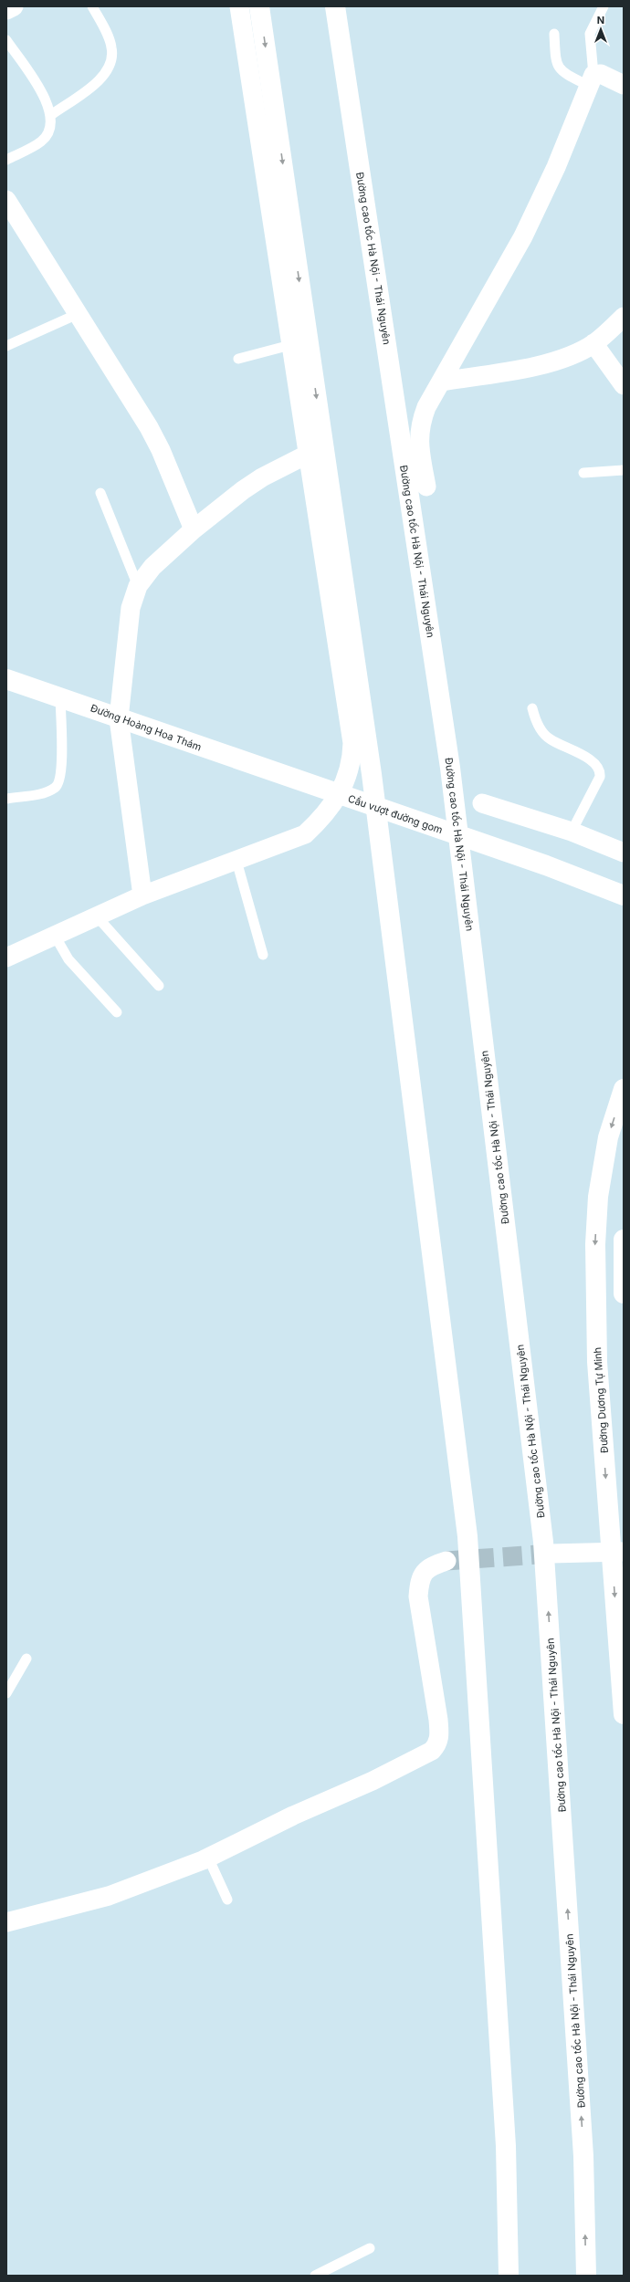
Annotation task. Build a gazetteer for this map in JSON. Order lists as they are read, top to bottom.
{
  "streets": {
    "main road": [
      "Đường cao tốc Hà Nội - Thái Nguyên",
      "Đường Hoàng Hoa Thám",
      "Cầu vượt đường gom",
      "Đường Dương Tự Minh"
    ]
  },
  "crossings": [
    ["Đường Hoàng Hoa Thám", "Cầu vượt đường gom"]
  ],
  "north": "top"
}
